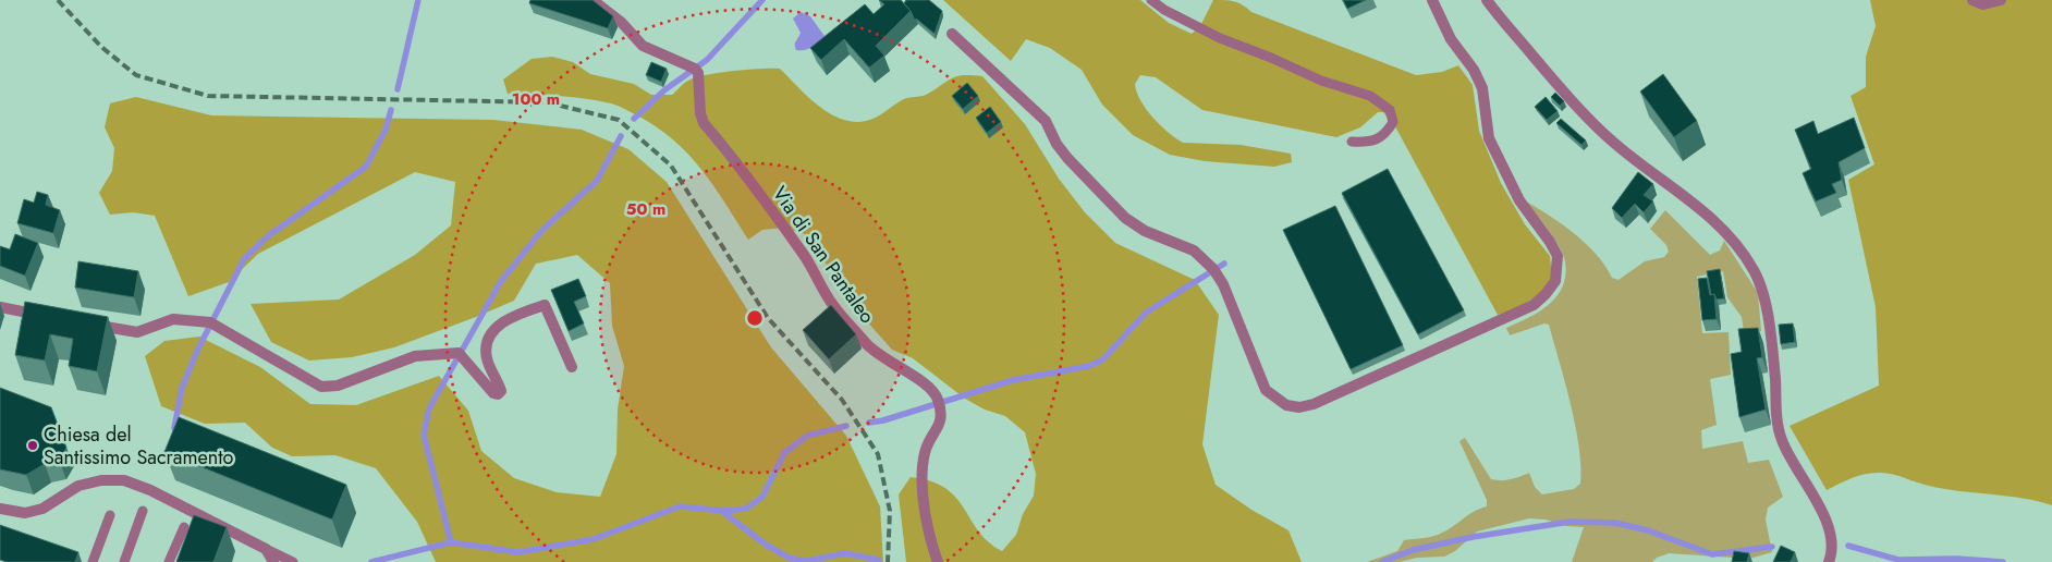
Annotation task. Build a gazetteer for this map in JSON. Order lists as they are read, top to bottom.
{
  "streets": {
    "street": ["Via di San Pantaleo"]
  },
  "places": ["Chiesa del Santissimo Sacramento"],
  "rings": ["100 m", "50 m"]
}
